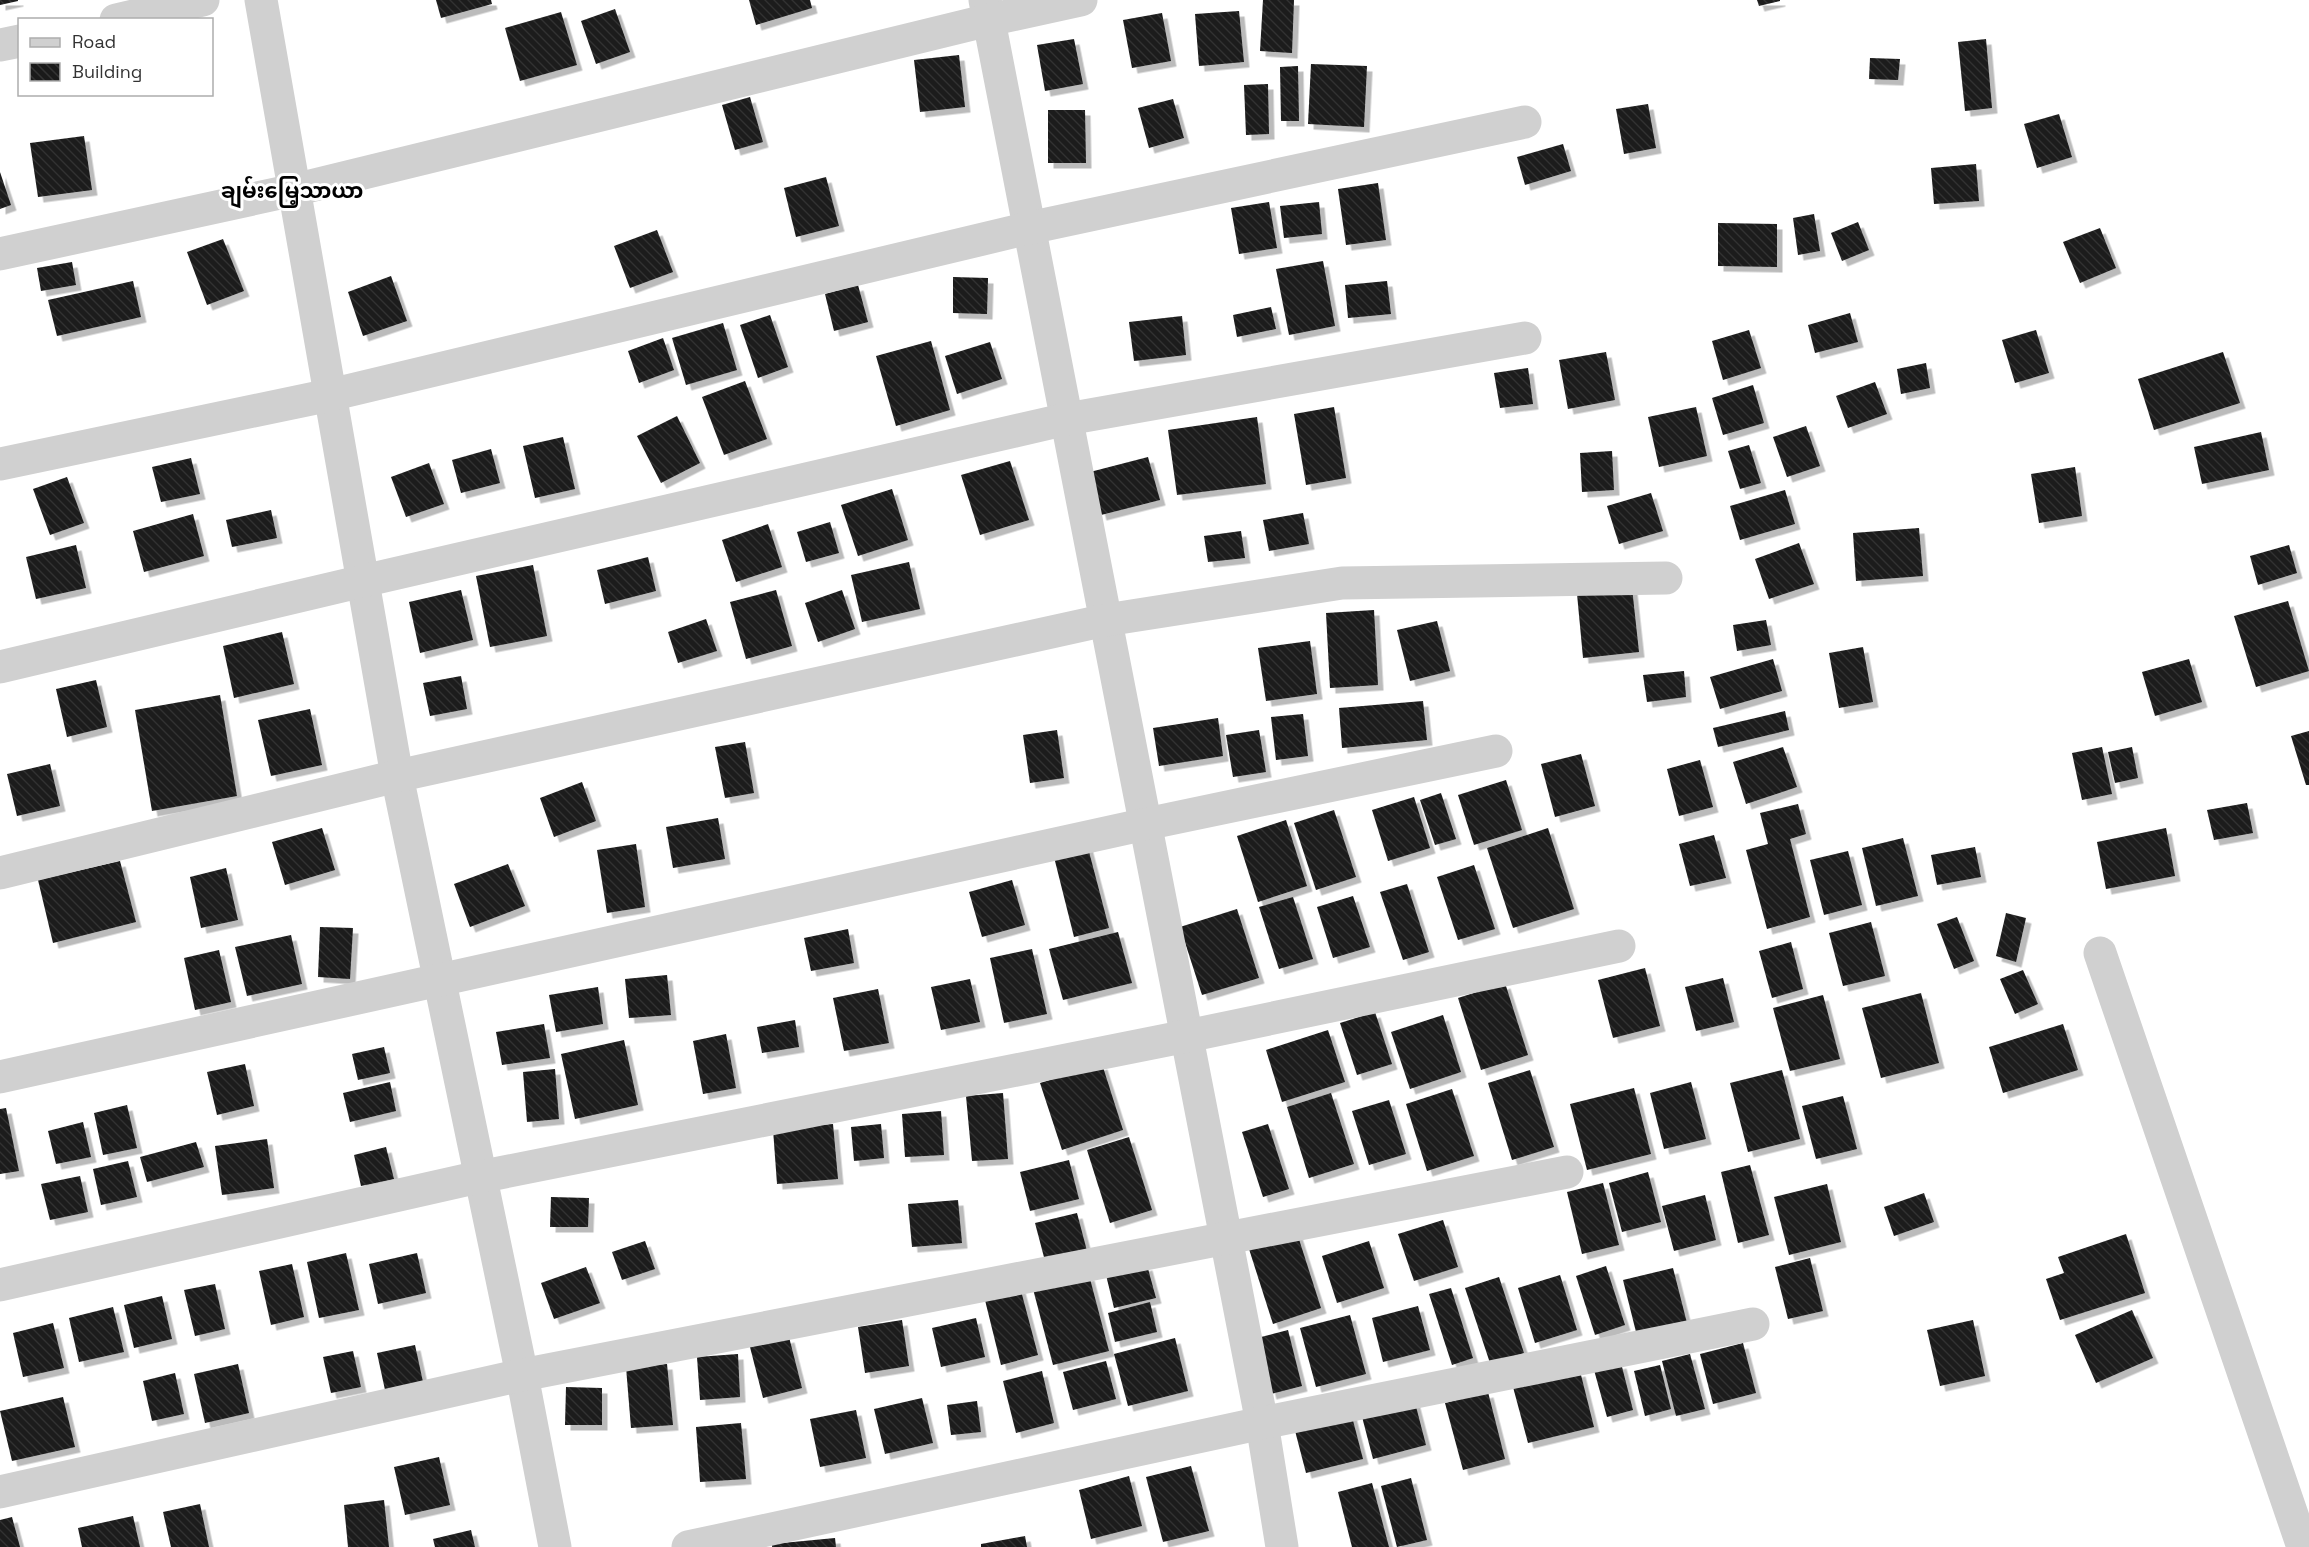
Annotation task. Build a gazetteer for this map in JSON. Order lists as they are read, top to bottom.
{
  "districts": ["ချမ်းမြေ့သာယာ"],
  "legend": ["Road", "Building"]
}
